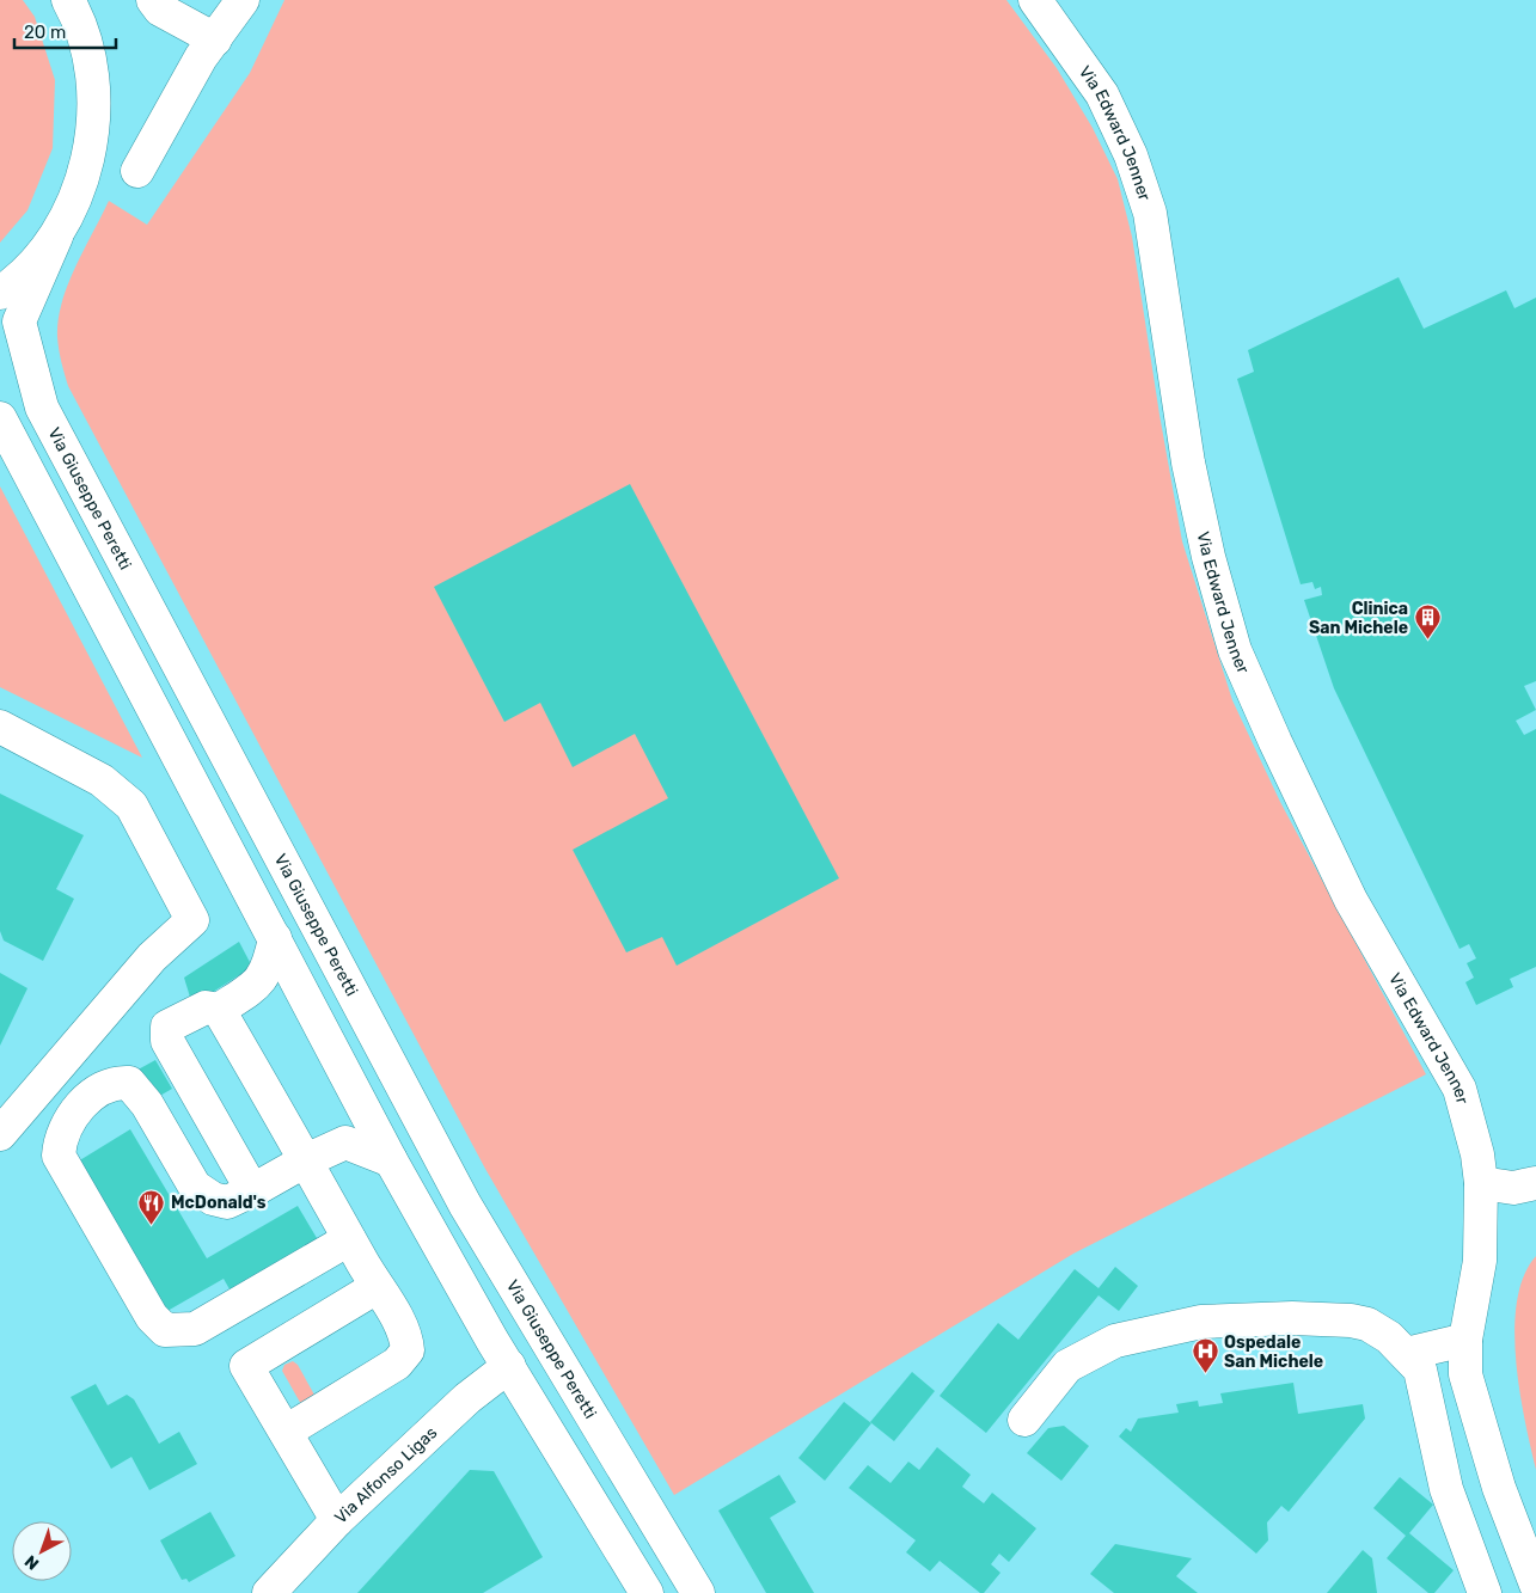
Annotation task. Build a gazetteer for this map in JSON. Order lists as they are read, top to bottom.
{
  "streets": {
    "street": ["Via Edward Jenner", "Via Giuseppe Peretti", "Via Alfonso Ligas"]
  },
  "places": {
    "building": ["Clinica San Michele"],
    "restaurant": ["McDonald's"],
    "hospital": ["Ospedale San Michele"]
  },
  "scale_bar": "20 m",
  "north": "bottom left"
}
